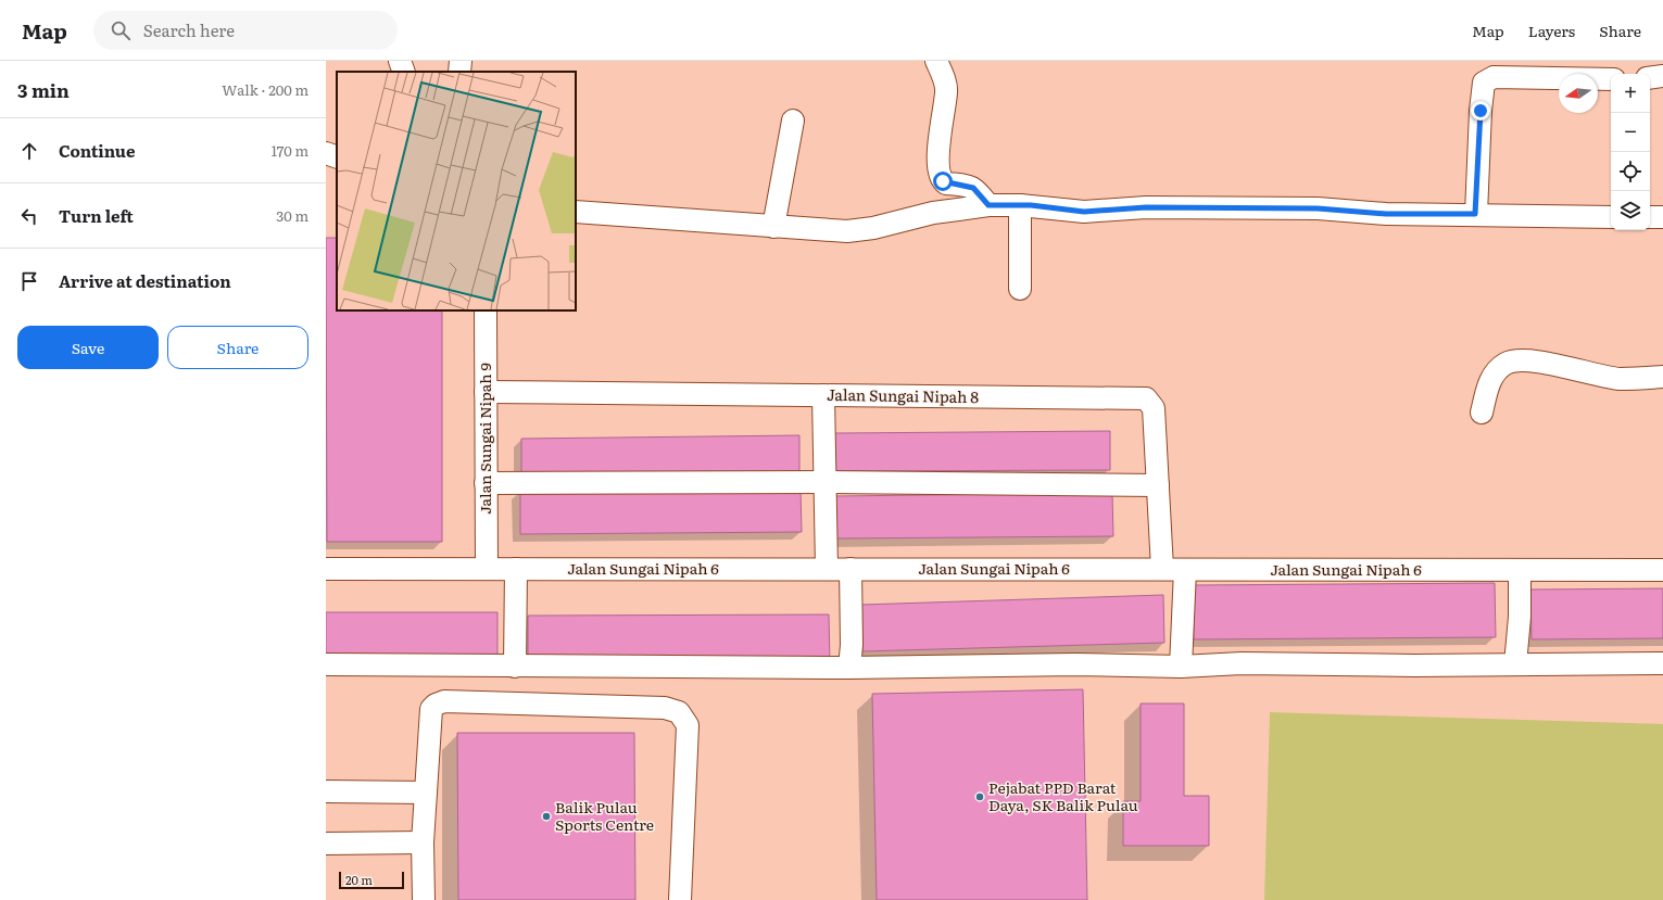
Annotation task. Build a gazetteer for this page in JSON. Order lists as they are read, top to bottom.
{
  "streets": {
    "street": ["Jalan Sungai Nipah 8", "Jalan Sungai Nipah 9", "Jalan Sungai Nipah 6"]
  },
  "crossings": [
    ["Jalan Sungai Nipah 8", "Jalan Sungai Nipah 9"],
    ["Jalan Sungai Nipah 8", "Jalan Sungai Nipah 6"],
    ["Jalan Sungai Nipah 9", "Jalan Sungai Nipah 6"]
  ],
  "places": ["Pejabat PPD Barat Daya, SK Balik Pulau", "Balik Pulau Sports Centre"],
  "scale_bar": "20 m",
  "north": "left",
  "page": {
    "header": "Map",
    "search": "Search here",
    "nav": ["Map", "Layers", "Share"],
    "heading": ["3 min", "Walk · 200 m"],
    "map_buttons": ["+", "−"],
    "list": [
      ["Continue", "170 m"],
      ["Turn left", "30 m"],
      "Arrive at destination"
    ],
    "buttons": ["Save", "Share"],
    "scale": "20 m"
  }
}
